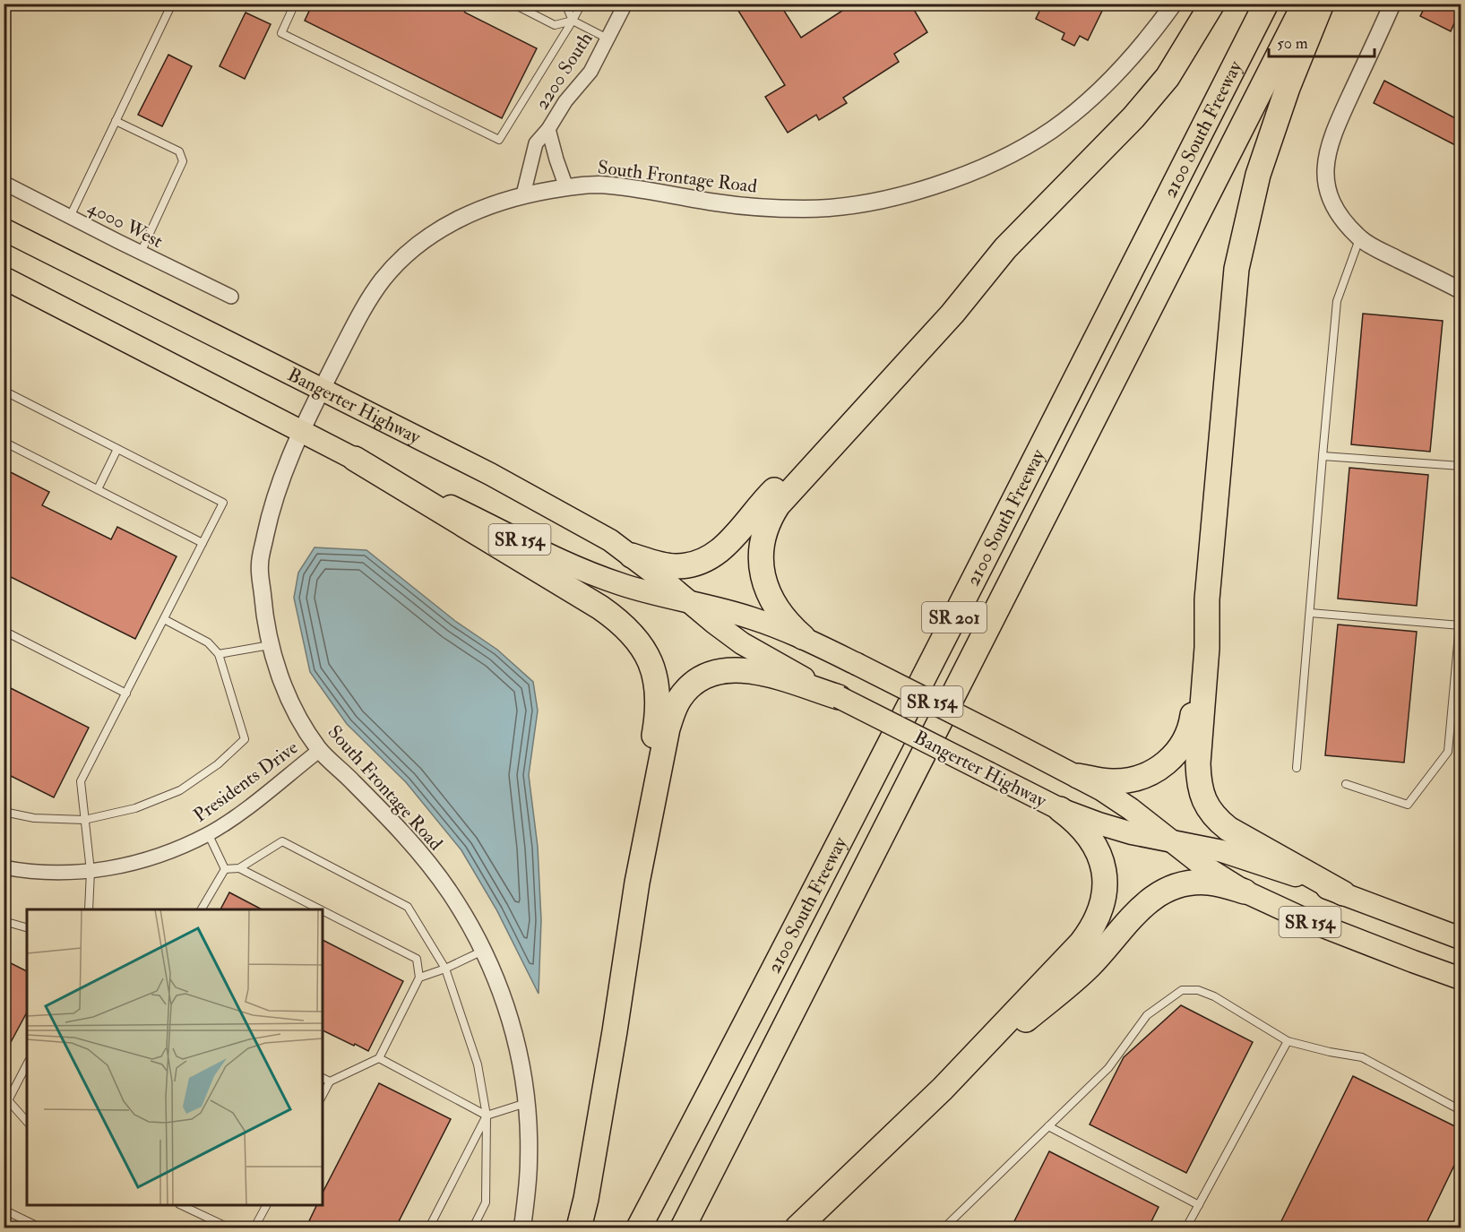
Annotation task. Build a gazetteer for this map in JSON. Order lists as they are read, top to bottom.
{
  "streets": {
    "highway": [
      "2100 South Freeway",
      "Bangerter Highway",
      "SR 154",
      "SR 201"
    ],
    "street": [
      "2200 South",
      "South Frontage Road",
      "4000 West",
      "Presidents Drive"
    ]
  },
  "crossings": [
    ["2200 South", "South Frontage Road"],
    ["South Frontage Road", "Bangerter Highway"],
    ["South Frontage Road", "Presidents Drive"]
  ],
  "scale_bar": "50 m"
}
